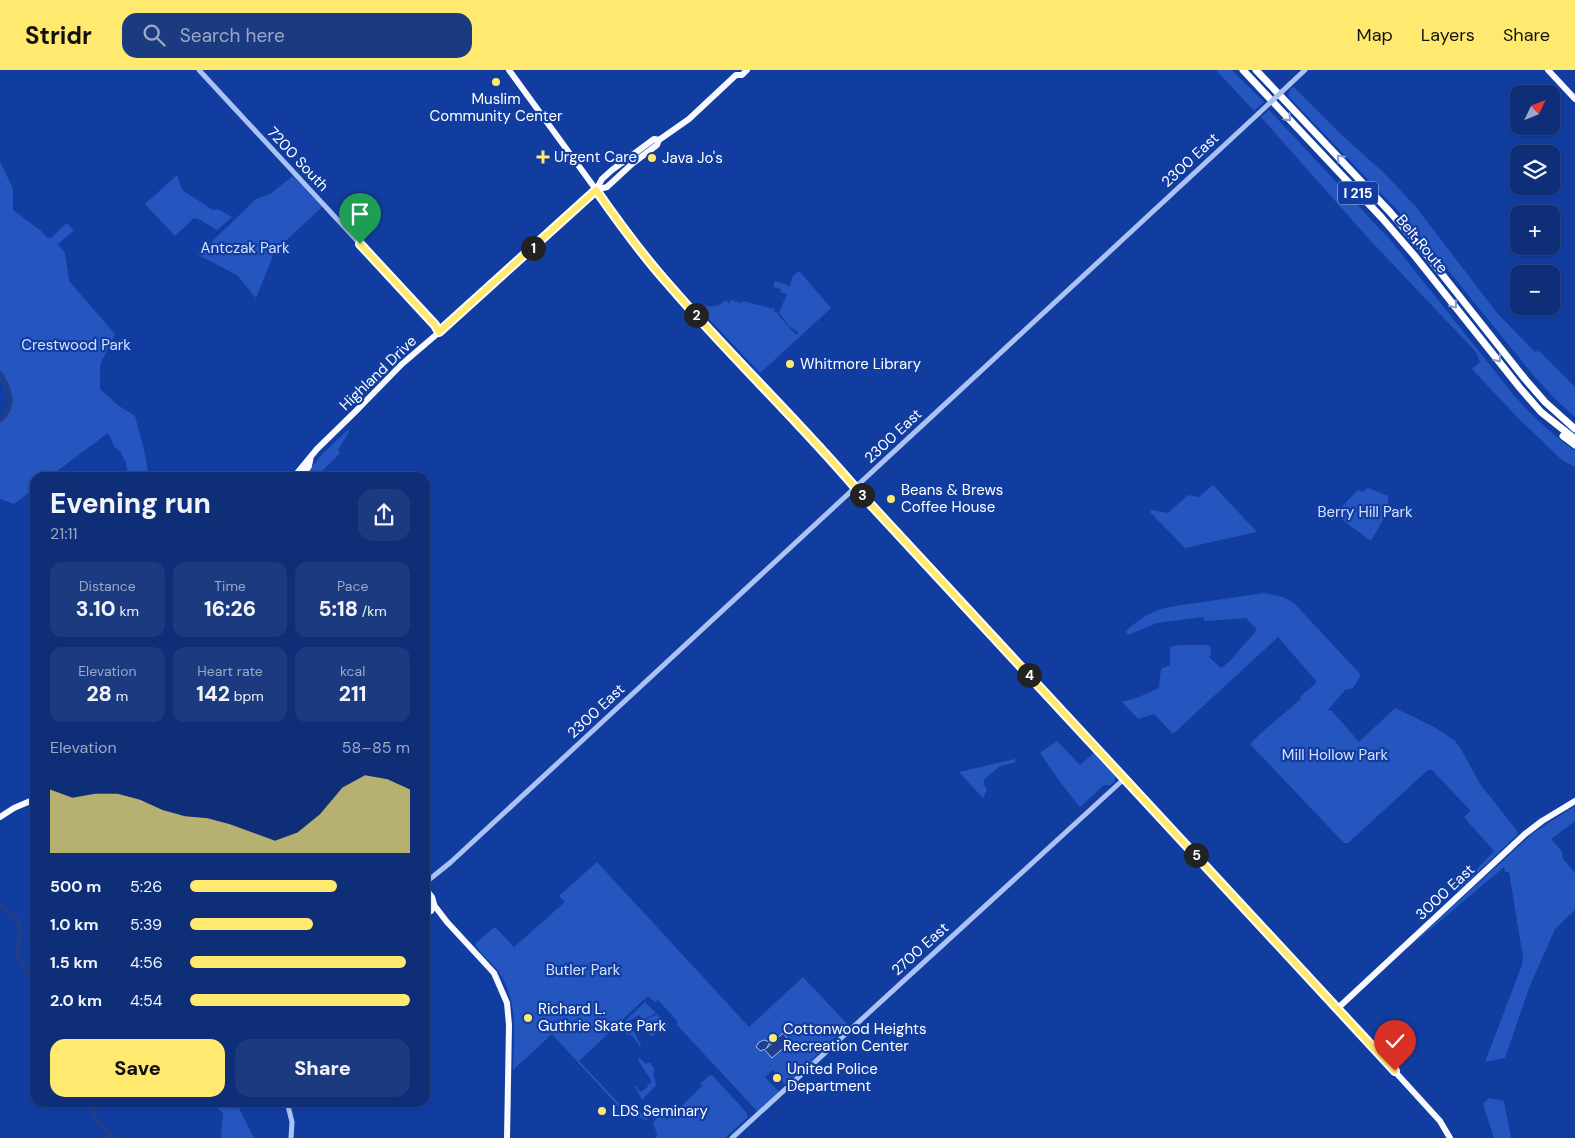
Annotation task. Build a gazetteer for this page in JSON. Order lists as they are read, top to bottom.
{
  "streets": {
    "highway": ["I 215", "Belt Route"],
    "main road": ["Highland Drive", "3000 East"],
    "street": ["7200 South", "2300 East", "2700 East"]
  },
  "crossings": [
    ["7200 South", "Highland Drive"]
  ],
  "parks": [
    "Antczak Park",
    "Crestwood Park",
    "Berry Hill Park",
    "Mill Hollow Park",
    "Butler Park"
  ],
  "places": {
    "other": [
      "Muslim Community Center",
      "Java Jo's",
      "Whitmore Library",
      "Beans & Brews Coffee House",
      "Richard L. Guthrie Skate Park",
      "Cottonwood Heights Recreation Center",
      "United Police Department",
      "LDS Seminary"
    ],
    "health": ["Urgent Care"]
  },
  "north": "top right",
  "page": {
    "header": "Stridr",
    "search": "Search here",
    "nav": ["Map", "Layers", "Share"],
    "map_buttons": ["+", "−"],
    "pins": [
      "1",
      "2",
      "3",
      "4",
      "5"
    ],
    "heading": ["Evening run", "21:11"],
    "stats": [
      ["Distance", "3.10 km"],
      ["Time", "16:26"],
      ["Pace", "5:18 /km"],
      ["Elevation", "28 m"],
      ["Heart rate", "142 bpm"],
      ["kcal", "211"]
    ],
    "chart": ["Elevation", "58–85 m"],
    "list": [
      {
        "name": "500 m",
        "note": "5:26"
      },
      {
        "name": "1.0 km",
        "note": "5:39"
      },
      {
        "name": "1.5 km",
        "note": "4:56"
      },
      {
        "name": "2.0 km",
        "note": "4:54"
      }
    ],
    "buttons": ["Save", "Share"]
  }
}
